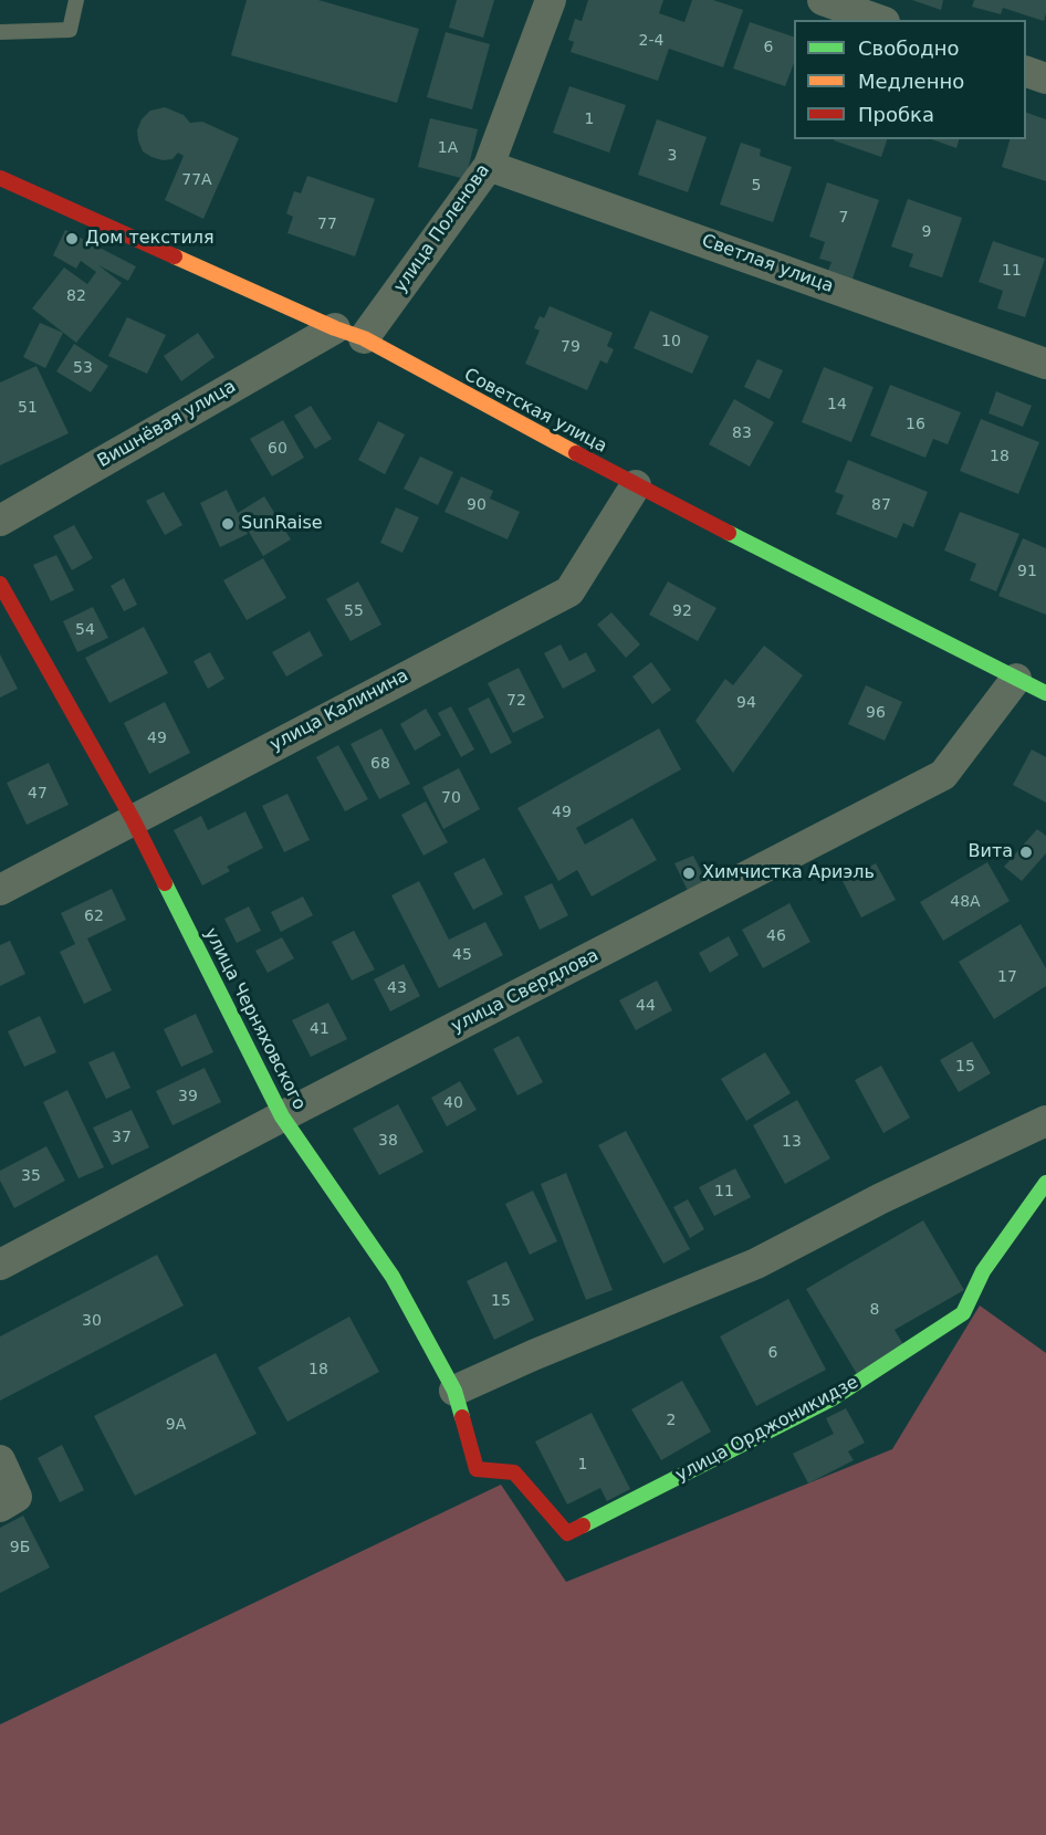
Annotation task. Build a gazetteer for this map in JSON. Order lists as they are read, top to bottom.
{
  "streets": {
    "street": [
      "улица Поленова",
      "Светлая улица",
      "Советская улица",
      "Вишнёвая улица",
      "улица Калинина",
      "улица Свердлова",
      "улица Черняховского",
      "улица Орджоникидзе"
    ]
  },
  "crossings": [
    ["улица Поленова", "Светлая улица"],
    ["улица Поленова", "Советская улица"],
    ["Советская улица", "Вишнёвая улица"],
    ["Советская улица", "улица Калинина"],
    ["Советская улица", "улица Свердлова"],
    ["улица Калинина", "улица Черняховского"],
    ["улица Свердлова", "улица Черняховского"],
    ["улица Черняховского", "улица Орджоникидзе"]
  ],
  "places": [
    "Дом текстиля",
    "SunRaise",
    "Вита",
    "Химчистка Ариэль"
  ],
  "house_numbers": [
    "2-4",
    "6",
    "1",
    "1А",
    "3",
    "77А",
    "5",
    "7",
    "77",
    "9",
    "11",
    "82",
    "10",
    "79",
    "53",
    "14",
    "51",
    "16",
    "83",
    "60",
    "18",
    "90",
    "87",
    "91",
    "55",
    "92",
    "54",
    "72",
    "94",
    "96",
    "49",
    "68",
    "47",
    "70",
    "49",
    "48А",
    "62",
    "46",
    "45",
    "17",
    "43",
    "44",
    "41",
    "15",
    "39",
    "40",
    "37",
    "38",
    "13",
    "35",
    "11",
    "15",
    "8",
    "30",
    "6",
    "18",
    "2",
    "9А",
    "1",
    "9Б"
  ],
  "legend": ["Свободно", "Медленно", "Пробка"]
}
